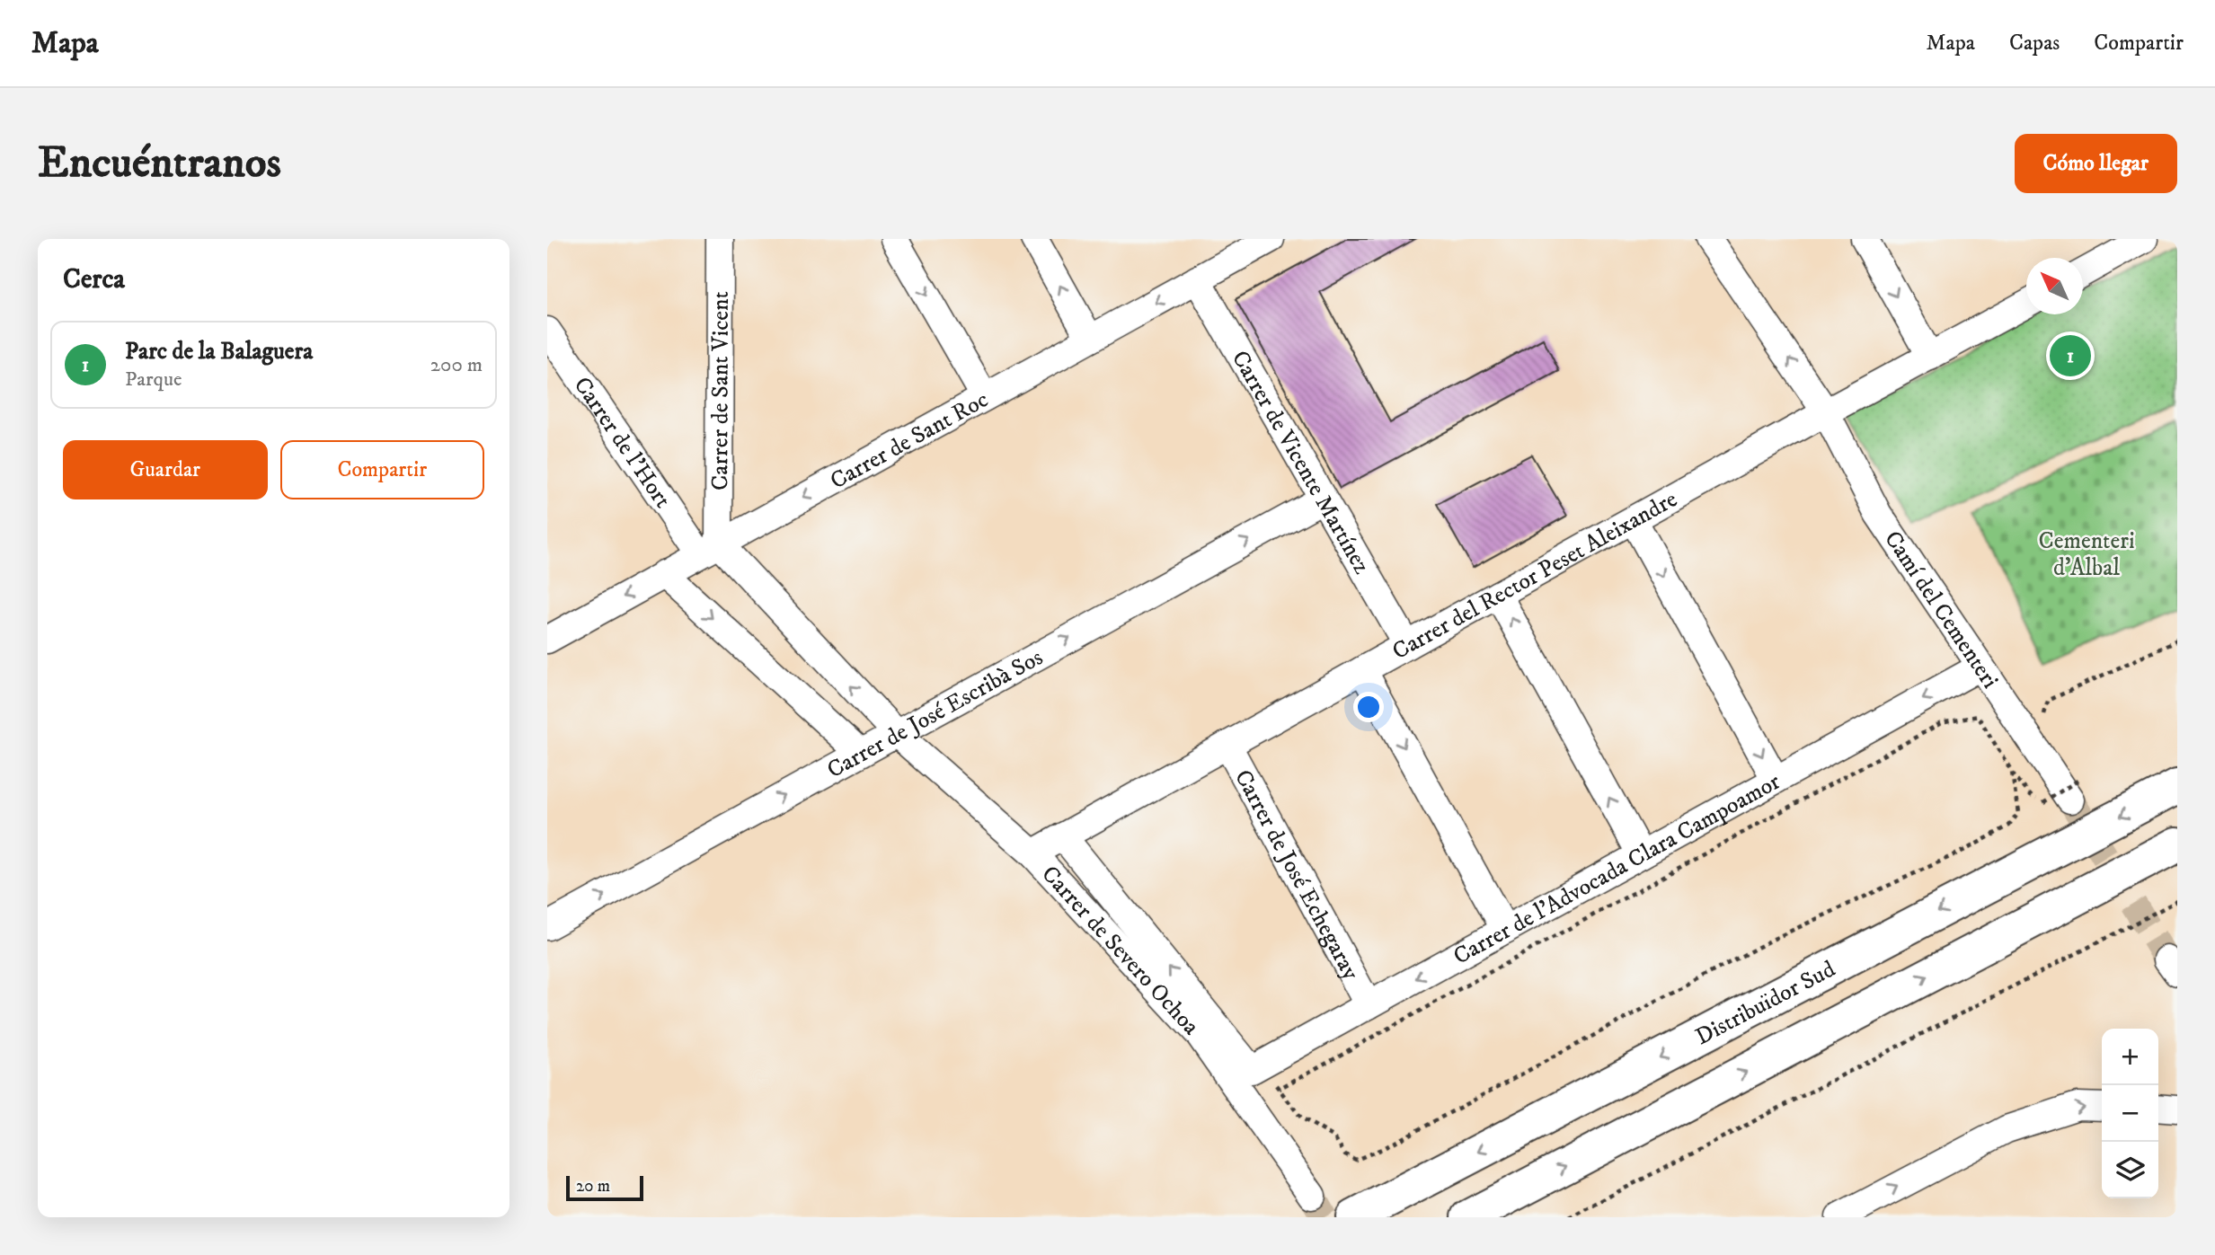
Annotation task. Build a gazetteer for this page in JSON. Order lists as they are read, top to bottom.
{
  "streets": {
    "highway": ["Distribuïdor Sud"],
    "street": [
      "Carrer de Sant Vicent",
      "Carrer de Sant Roc",
      "Carrer de l'Hort",
      "Carrer de Vicente Martínez",
      "Carrer del Rector Peset Aleixandre",
      "Camí del Cementeri",
      "Carrer de José Escribà Sos",
      "Carrer de l'Advocada Clara Campoamor",
      "Carrer de José Echegaray",
      "Carrer de Severo Ochoa"
    ]
  },
  "crossings": [
    ["Carrer de Sant Vicent", "Carrer de Sant Roc"],
    ["Carrer de Sant Vicent", "Carrer de l'Hort"],
    ["Carrer de Sant Roc", "Carrer de l'Hort"],
    ["Carrer de Sant Roc", "Carrer de Vicente Martínez"],
    ["Carrer de l'Hort", "Carrer de José Escribà Sos"],
    ["Carrer de l'Hort", "Carrer de Severo Ochoa"],
    ["Carrer de Vicente Martínez", "Carrer del Rector Peset Aleixandre"],
    ["Carrer de Vicente Martínez", "Carrer de José Escribà Sos"],
    ["Carrer del Rector Peset Aleixandre", "Camí del Cementeri"],
    ["Carrer del Rector Peset Aleixandre", "Carrer de José Echegaray"],
    ["Carrer del Rector Peset Aleixandre", "Carrer de Severo Ochoa"],
    ["Camí del Cementeri", "Carrer de l'Advocada Clara Campoamor"],
    ["Carrer de José Escribà Sos", "Carrer de Severo Ochoa"],
    ["Carrer de l'Advocada Clara Campoamor", "Carrer de José Echegaray"],
    ["Carrer de l'Advocada Clara Campoamor", "Carrer de Severo Ochoa"]
  ],
  "one_way": ["Carrer de Sant Roc", "Carrer de José Escribà Sos", "Carrer de l'Advocada Clara Campoamor"],
  "parks": ["Cementeri d'Albal"],
  "scale_bar": "20 m",
  "north": "top left",
  "page": {
    "header": "Mapa",
    "nav": ["Mapa", "Capas", "Compartir"],
    "buttons": [
      "Cómo llegar",
      ["Guardar", "Compartir"]
    ],
    "title": "Encuéntranos",
    "heading": "Cerca",
    "list": [
      {
        "mark": "1",
        "name": "Parc de la Balaguera",
        "note": "Parque",
        "value": "200 m"
      }
    ],
    "pins": "1",
    "map_buttons": ["+", "−"],
    "scale": "20 m"
  }
}
